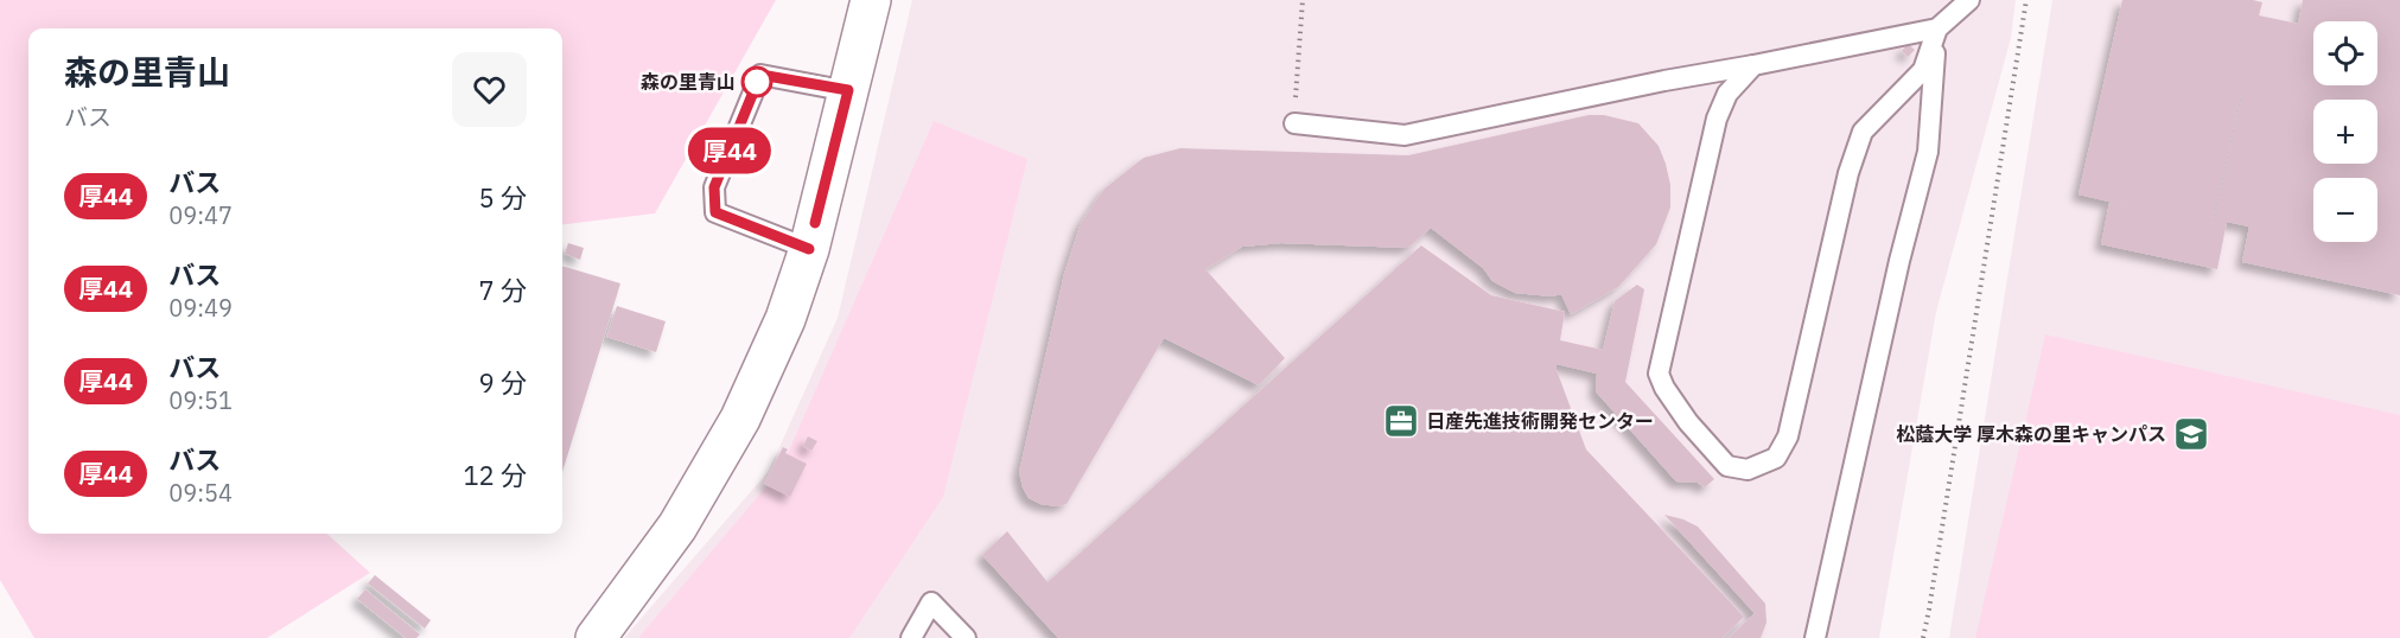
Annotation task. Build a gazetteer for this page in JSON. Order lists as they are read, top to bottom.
{
  "places": {
    "other": ["森の里青山"],
    "office": ["日産先進技術開発センター"],
    "school or university": ["松蔭大学 厚木森の里キャンパス"]
  },
  "lines": ["bus line 厚44"],
  "page": {
    "on_map": "厚44",
    "map_buttons": ["+", "−"],
    "heading": ["森の里青山", "バス"],
    "list": [
      {
        "mark": "厚44",
        "name": "バス",
        "note": "09:47",
        "value": "5 分"
      },
      {
        "mark": "厚44",
        "name": "バス",
        "note": "09:49",
        "value": "7 分"
      },
      {
        "mark": "厚44",
        "name": "バス",
        "note": "09:51",
        "value": "9 分"
      },
      {
        "mark": "厚44",
        "name": "バス",
        "note": "09:54",
        "value": "12 分"
      }
    ]
  }
}
